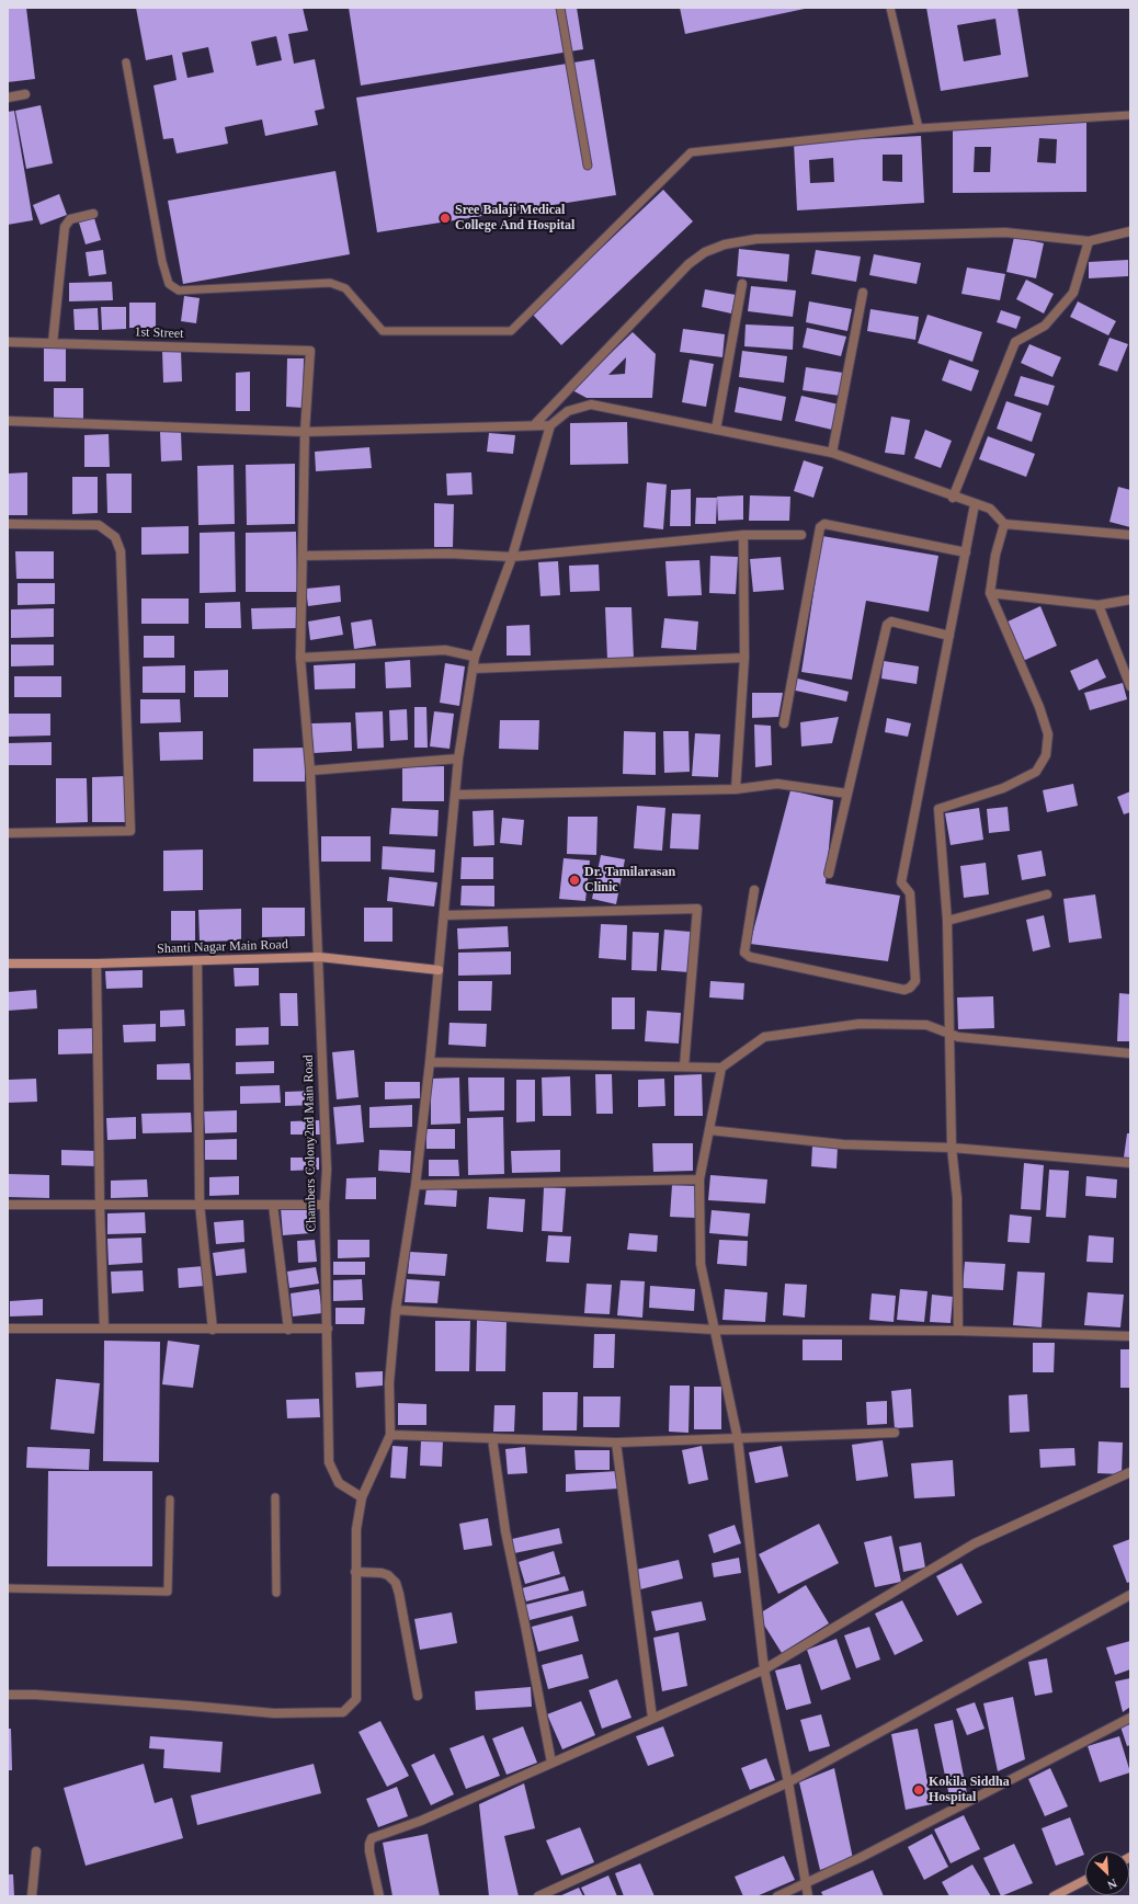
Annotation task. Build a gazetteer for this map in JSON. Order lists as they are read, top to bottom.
{
  "streets": {
    "street": ["1st Street", "Shanti Nagar Main Road", "Chambers Colony2nd Main Road"]
  },
  "crossings": [
    ["1st Street", "Chambers Colony2nd Main Road"],
    ["Shanti Nagar Main Road", "Chambers Colony2nd Main Road"]
  ],
  "places": ["Sree Balaji Medical College And Hospital", "Dr. Tamilarasan Clinic", "Kokila Siddha Hospital"],
  "north": "bottom right"
}
